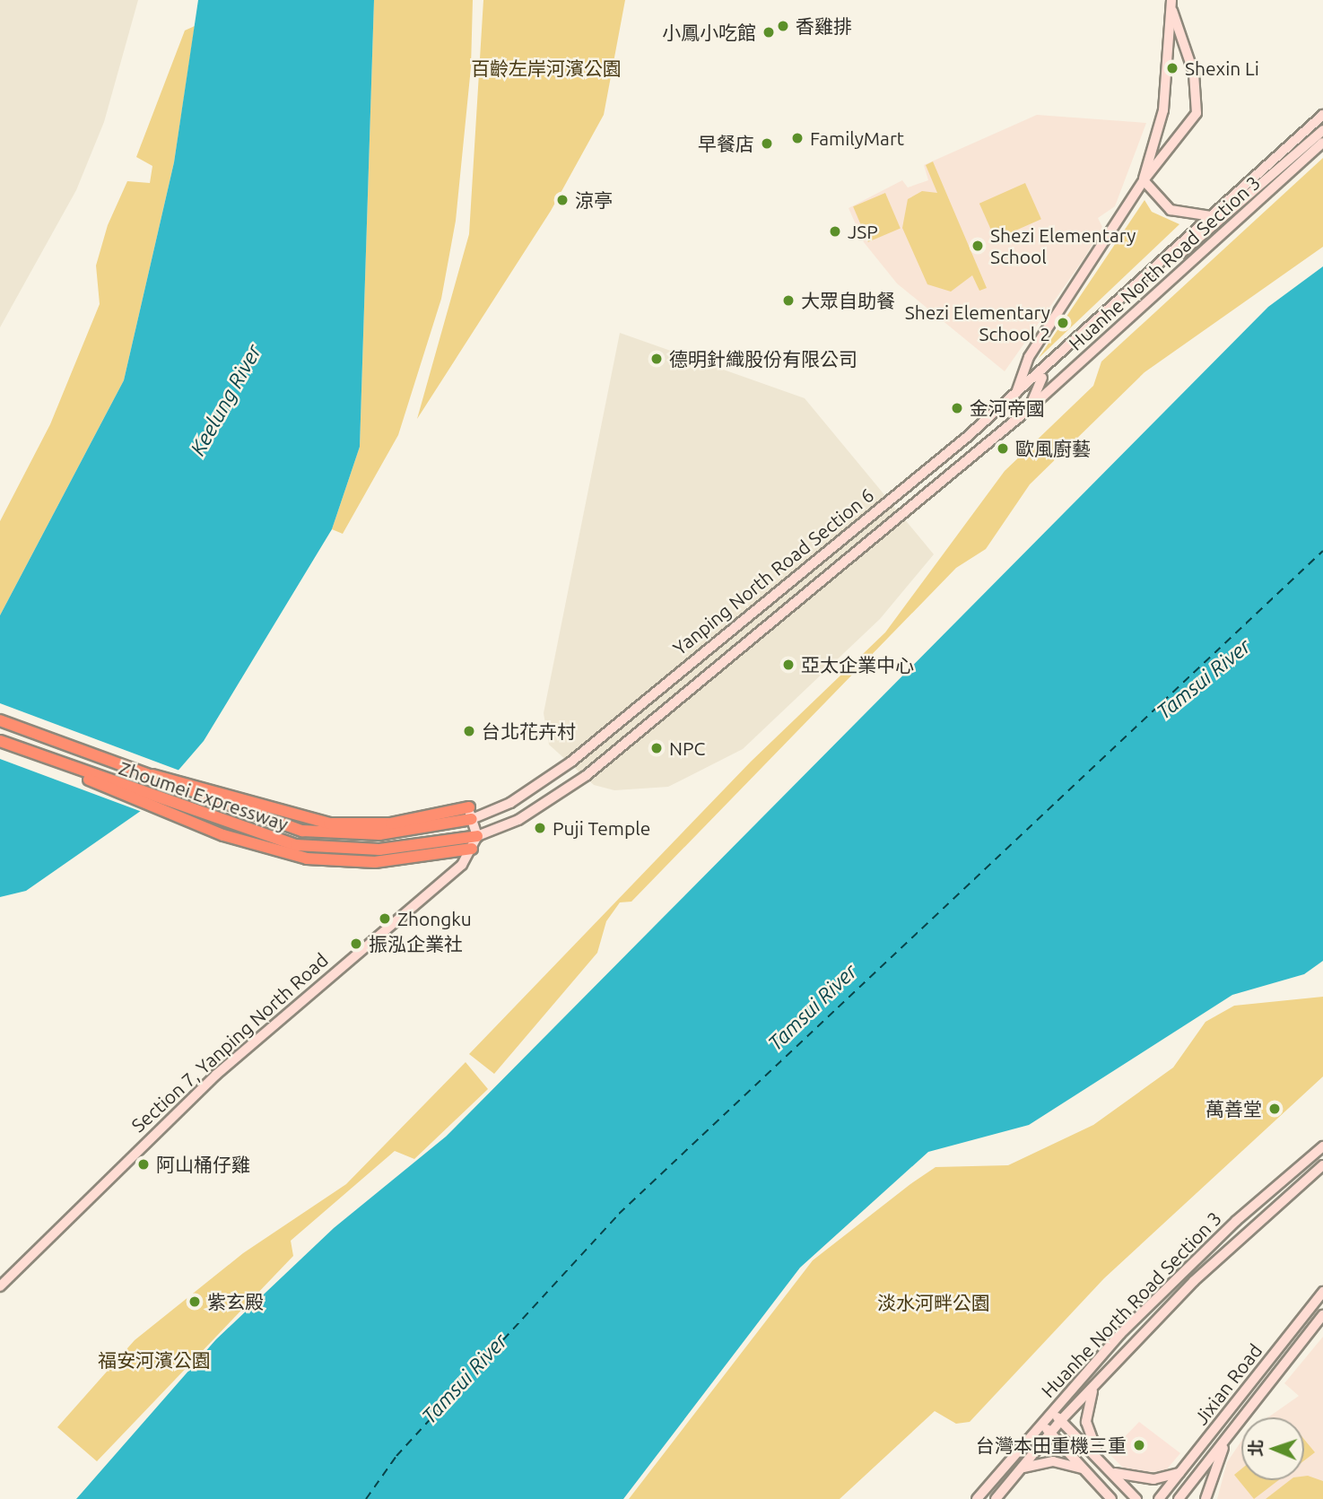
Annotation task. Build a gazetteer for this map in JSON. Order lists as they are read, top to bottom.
{
  "streets": {
    "highway": ["Zhoumei Expressway"],
    "main road": [
      "Huanhe North Road Section 3",
      "Yanping North Road Section 6",
      "Section 7, Yanping North Road",
      "Jixian Road"
    ]
  },
  "crossings": [
    ["Huanhe North Road Section 3", "Yanping North Road Section 6"],
    ["Yanping North Road Section 6", "Zhoumei Expressway"],
    ["Yanping North Road Section 6", "Section 7, Yanping North Road"],
    ["Zhoumei Expressway", "Section 7, Yanping North Road"]
  ],
  "water": ["Keelung River", "Tamsui River"],
  "parks": ["百齡左岸河濱公園", "淡水河畔公園", "福安河濱公園"],
  "places": [
    "香雞排",
    "小鳳小吃館",
    "Shexin Li",
    "FamilyMart",
    "早餐店",
    "涼亭",
    "JSP",
    "Shezi Elementary School",
    "大眾自助餐",
    "Shezi Elementary School 2",
    "德明針織股份有限公司",
    "金河帝國",
    "歐風廚藝",
    "亞太企業中心",
    "台北花卉村",
    "NPC",
    "Puji Temple",
    "Zhongku",
    "振泓企業社",
    "萬善堂",
    "阿山桶仔雞",
    "紫玄殿",
    "台灣本田重機三重"
  ],
  "north": "left"
}
